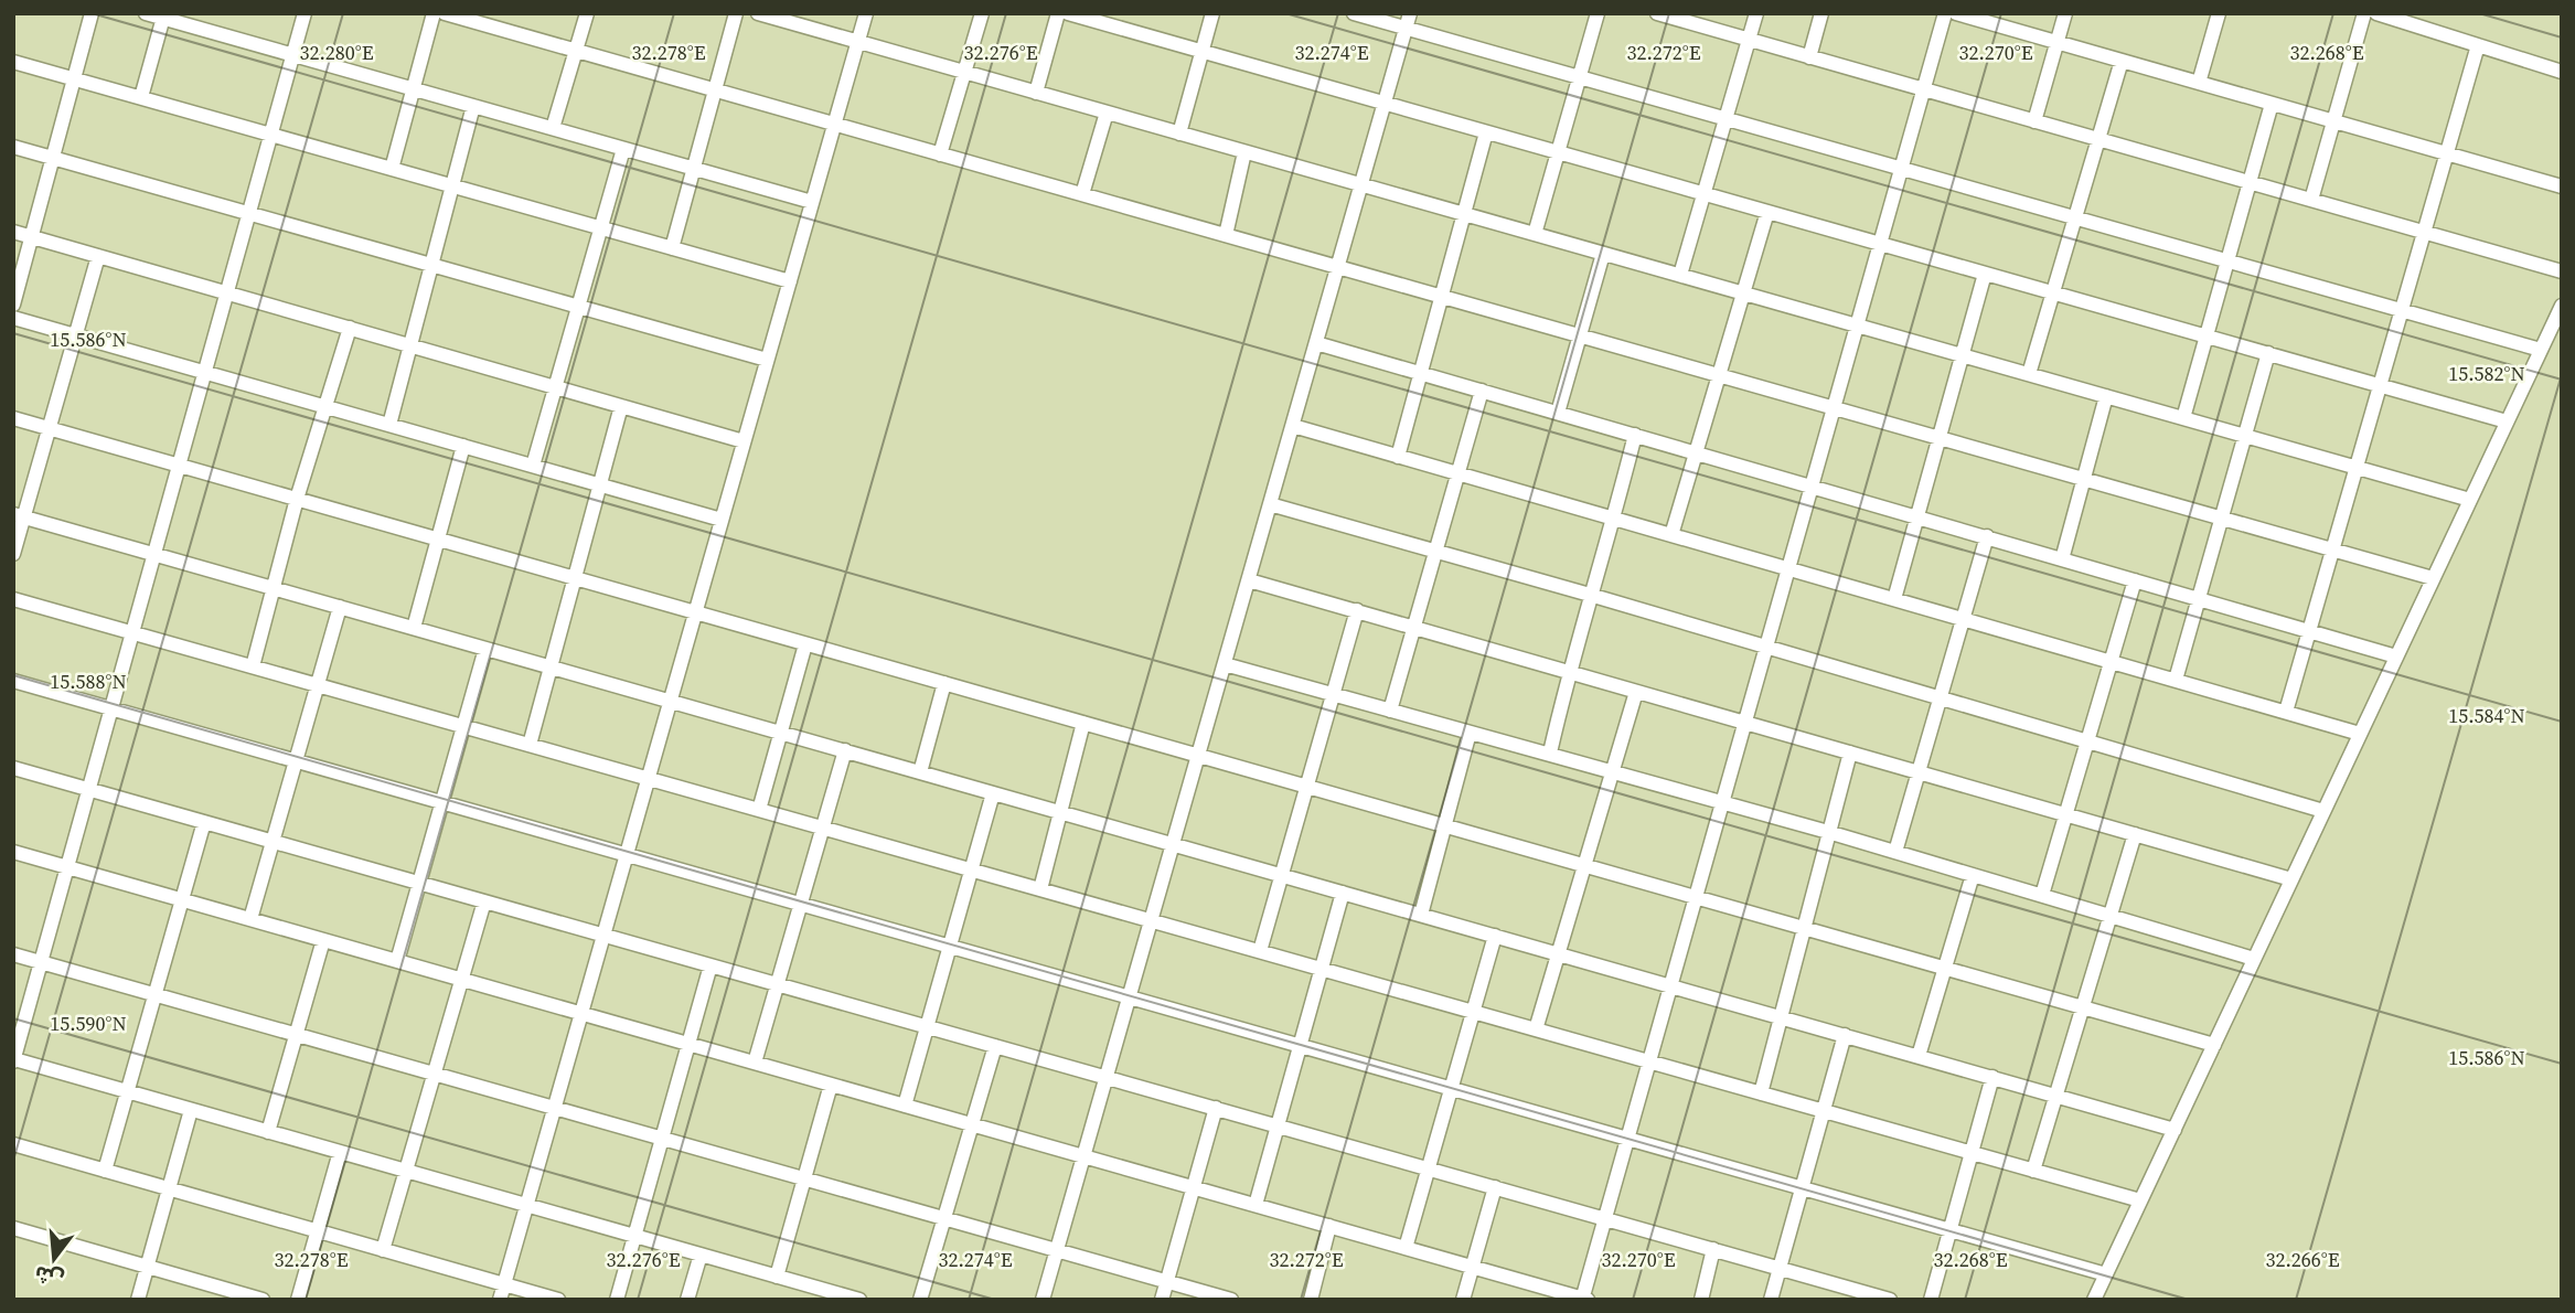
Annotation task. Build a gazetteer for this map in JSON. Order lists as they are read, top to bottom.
{
  "north": "bottom",
  "coordinates": [
    "32.280°E",
    "32.278°E",
    "32.276°E",
    "32.274°E",
    "32.272°E",
    "32.270°E",
    "32.268°E",
    "15.586°N",
    "15.582°N",
    "15.588°N",
    "15.584°N",
    "15.590°N",
    "32.266°E"
  ]
}
